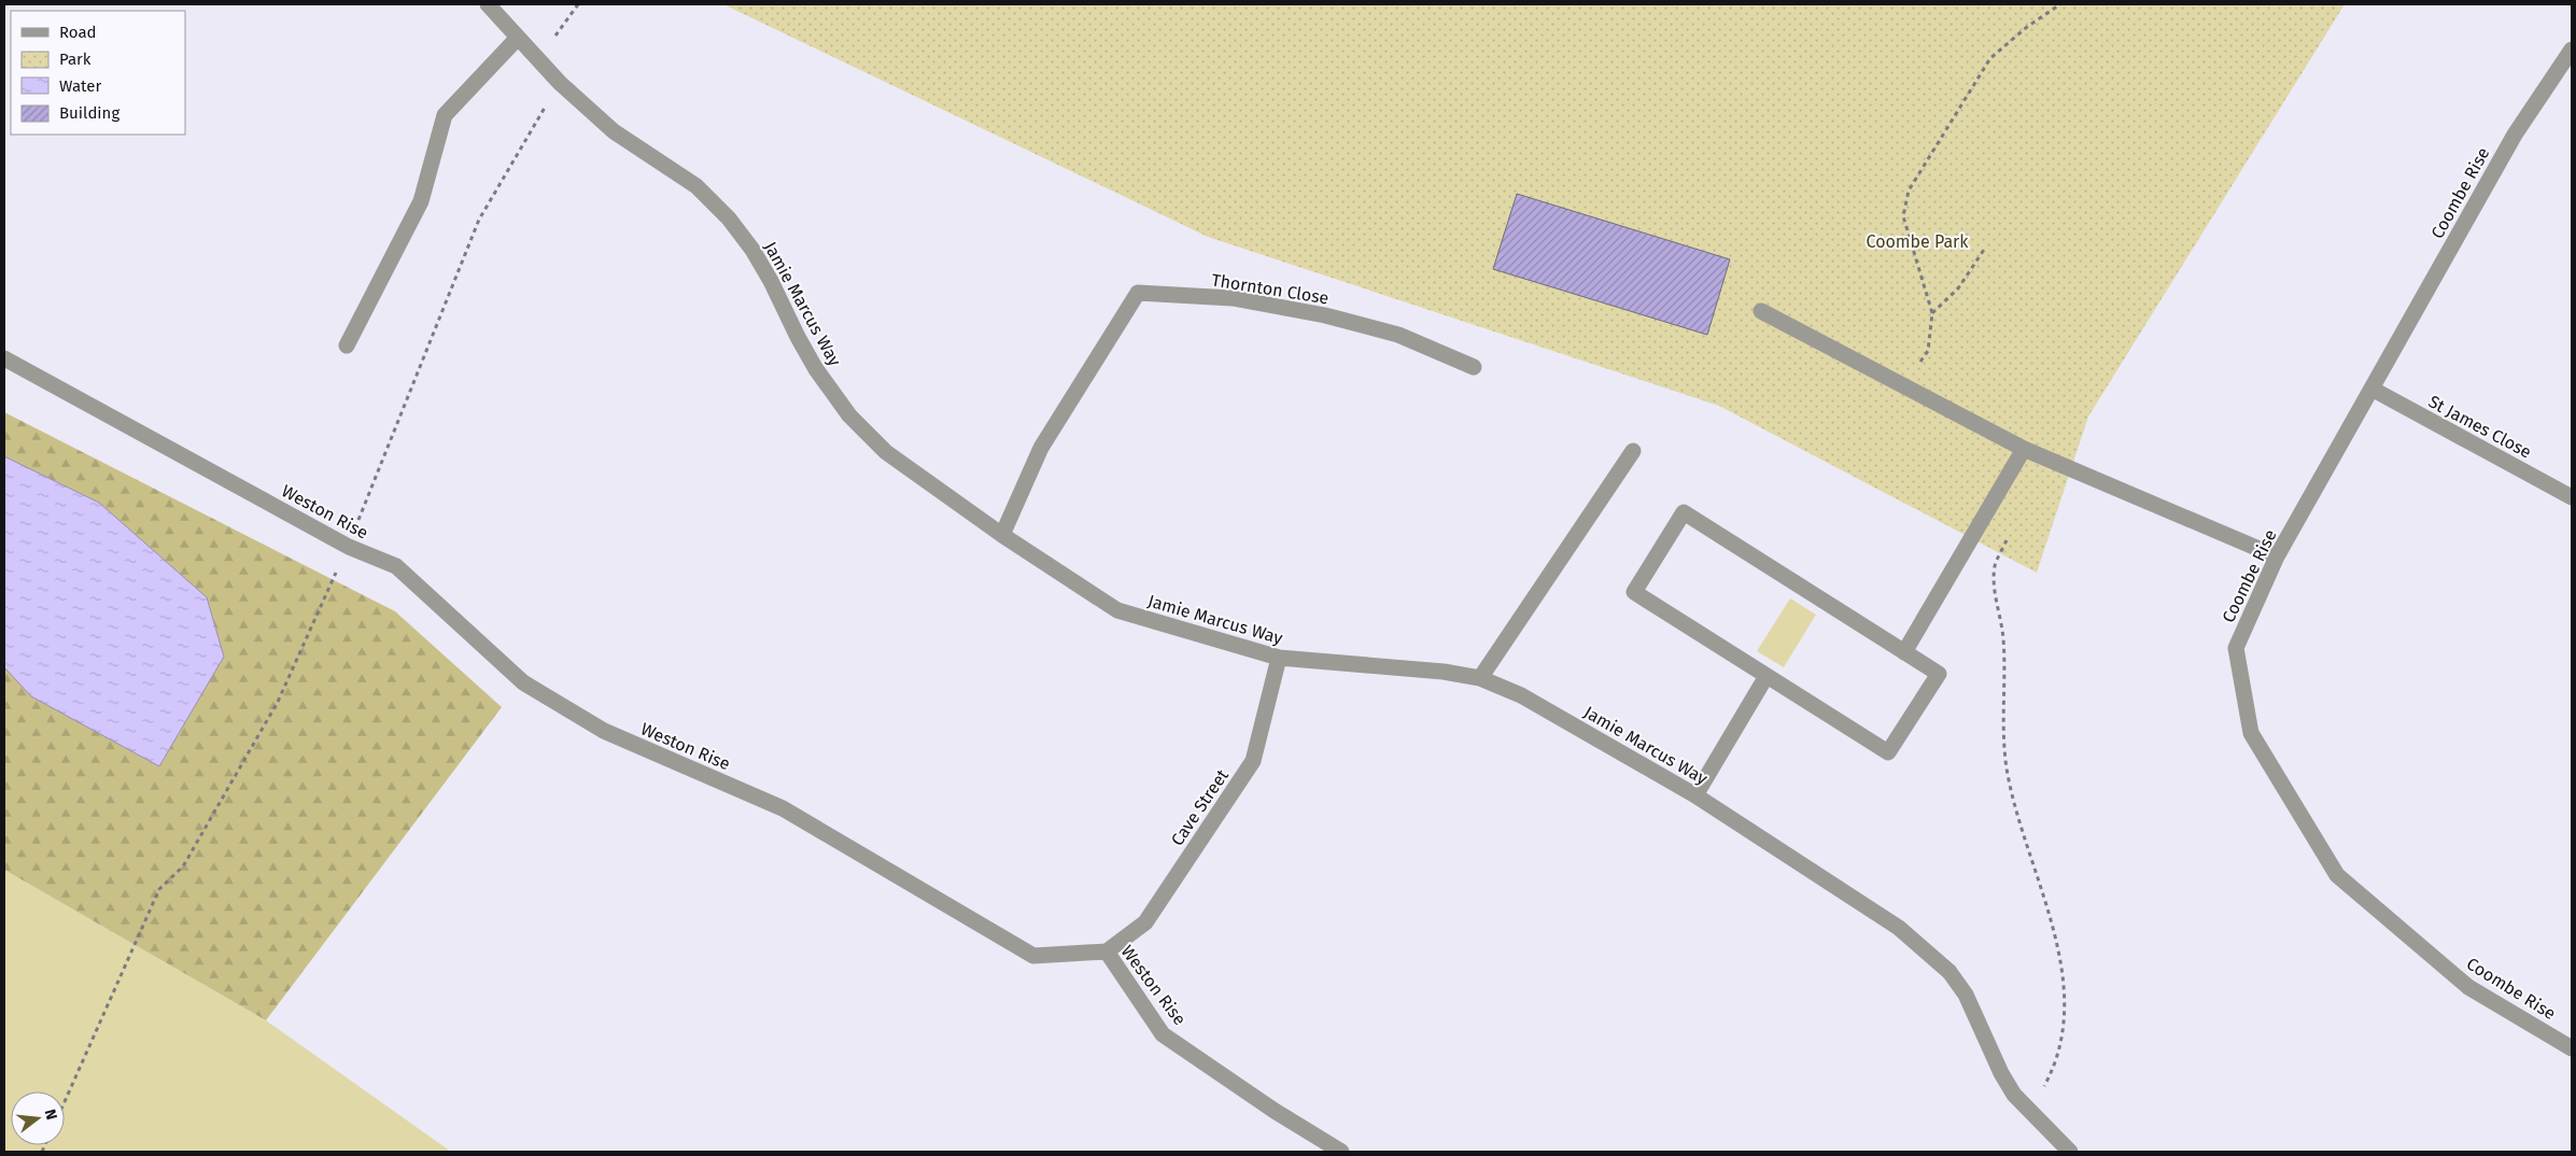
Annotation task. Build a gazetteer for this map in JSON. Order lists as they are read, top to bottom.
{
  "streets": {
    "street": [
      "Coombe Rise",
      "Thornton Close",
      "Jamie Marcus Way",
      "St James Close",
      "Weston Rise",
      "Cave Street"
    ]
  },
  "crossings": [
    ["Coombe Rise", "St James Close"],
    ["Thornton Close", "Jamie Marcus Way"],
    ["Jamie Marcus Way", "Cave Street"],
    ["Weston Rise", "Cave Street"]
  ],
  "parks": ["Coombe Park"],
  "legend": [
    "Road",
    "Park",
    "Water",
    "Building"
  ],
  "north": "right"
}
